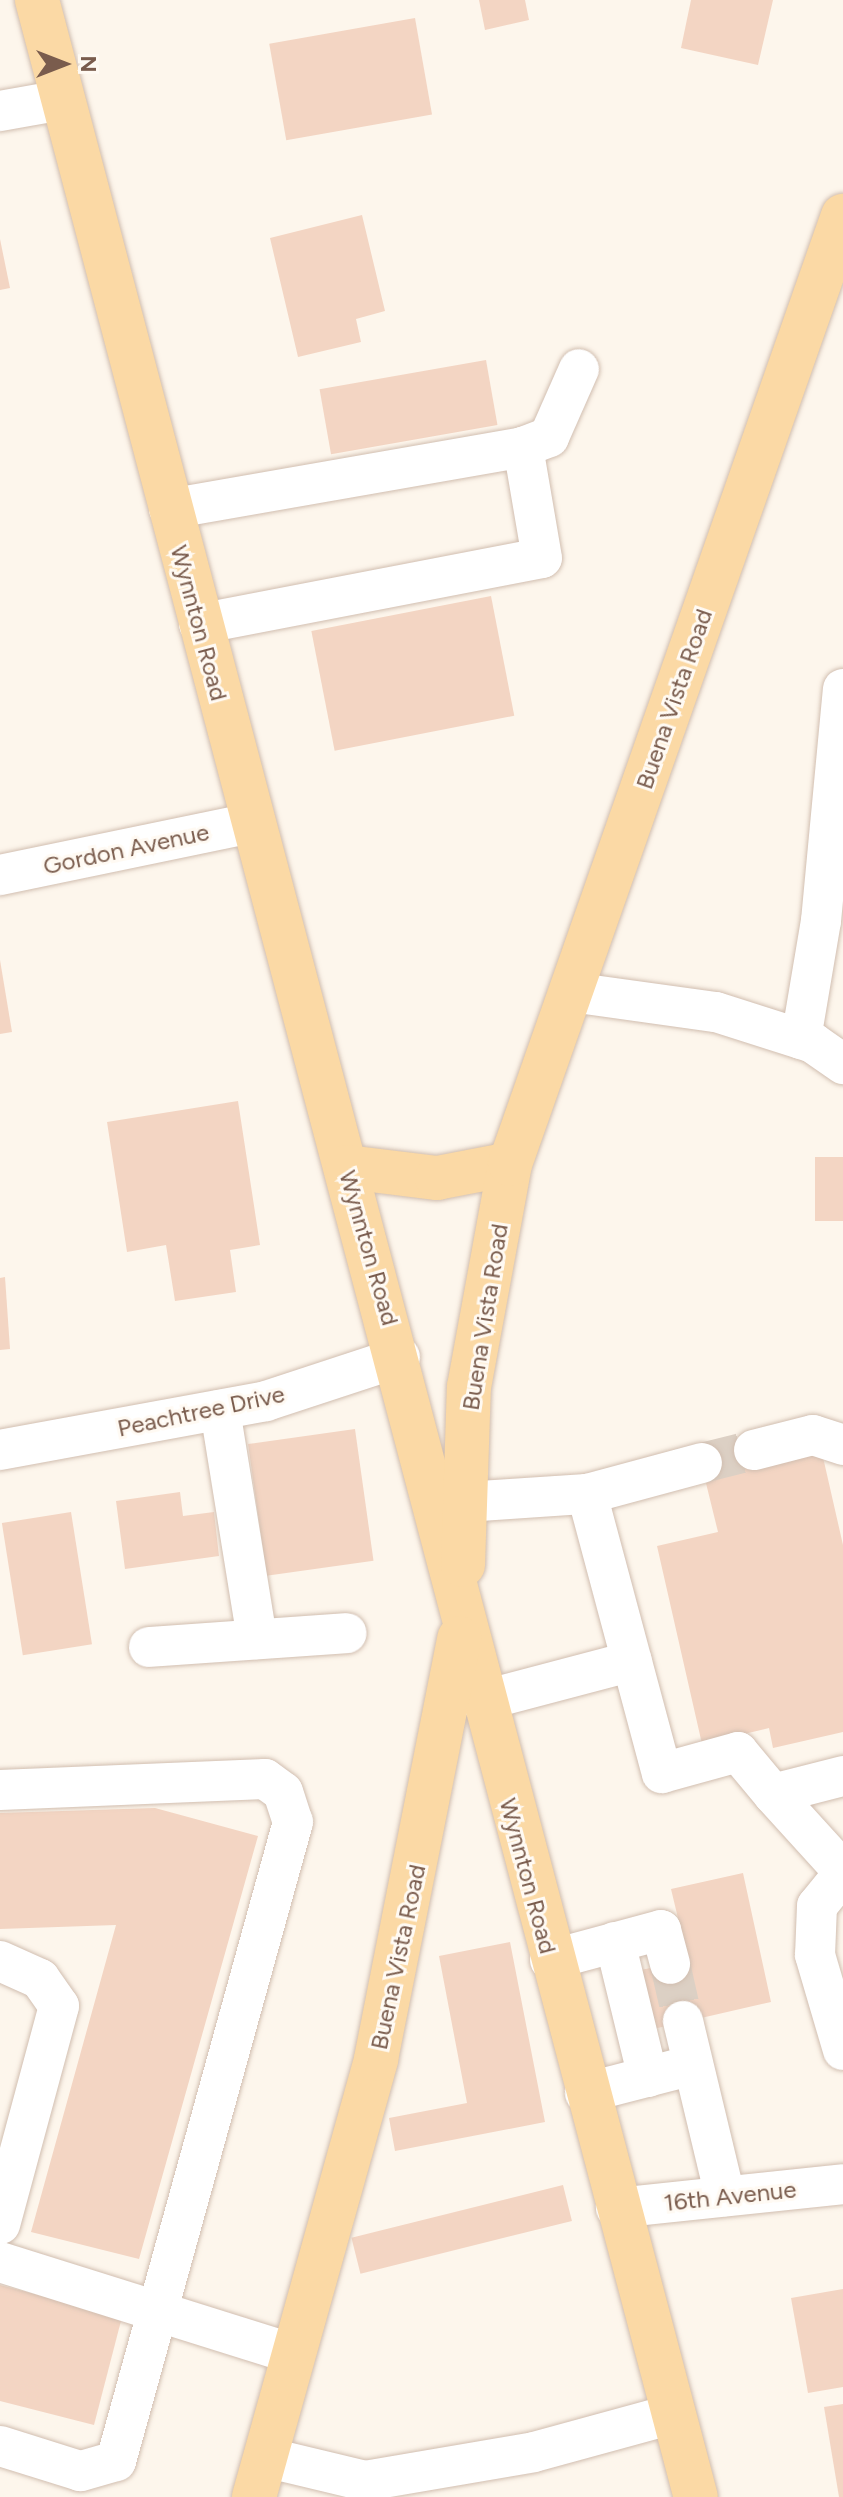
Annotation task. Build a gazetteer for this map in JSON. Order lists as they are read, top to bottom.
{
  "streets": {
    "main road": ["Wynnton Road", "Buena Vista Road"],
    "street": ["Gordon Avenue", "Peachtree Drive", "16th Avenue"]
  },
  "crossings": [
    ["Wynnton Road", "Buena Vista Road"],
    ["Wynnton Road", "Gordon Avenue"],
    ["Wynnton Road", "Peachtree Drive"],
    ["Wynnton Road", "16th Avenue"]
  ],
  "north": "right"
}
